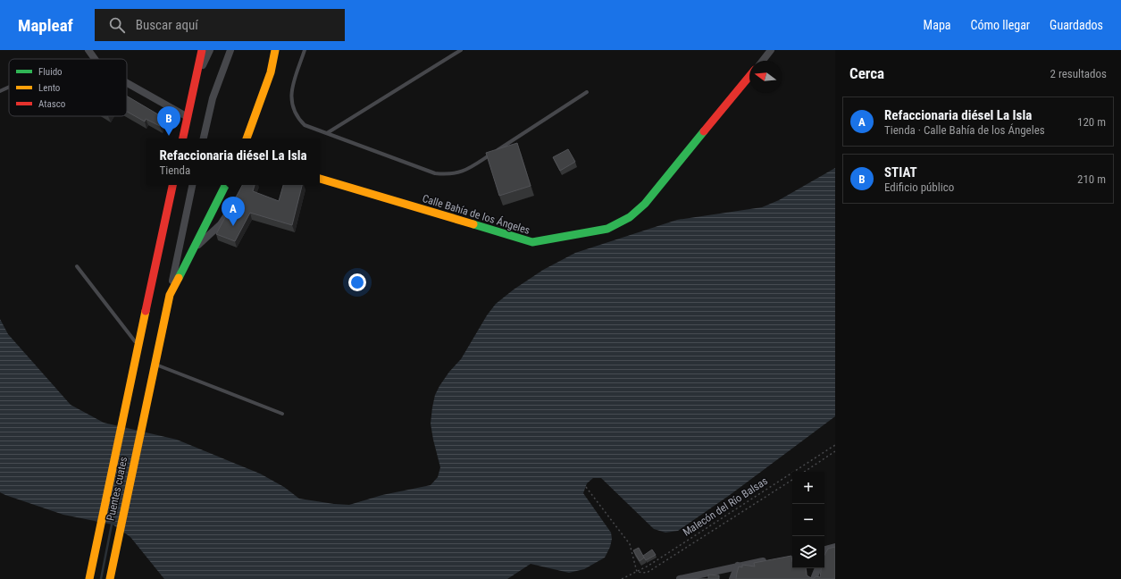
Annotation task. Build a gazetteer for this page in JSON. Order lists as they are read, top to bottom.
{
  "streets": {
    "main road": ["Calle Bahía de los Ángeles", "Puentes cuates"],
    "path": ["Malecón del Río Balsas"]
  },
  "legend": ["Fluido", "Lento", "Atasco"],
  "north": "left",
  "page": {
    "header": "Mapleaf",
    "search": "Buscar aquí",
    "nav": ["Mapa", "Cómo llegar", "Guardados"],
    "heading": ["Cerca", "2 resultados"],
    "list": [
      {
        "mark": "A",
        "name": "Refaccionaria diésel La Isla",
        "note": "Tienda · Calle Bahía de los Ángeles",
        "value": "120 m"
      },
      {
        "mark": "B",
        "name": "STIAT",
        "note": "Edificio público",
        "value": "210 m"
      }
    ],
    "pins": ["B", "A"],
    "popup": ["Refaccionaria diésel La Isla", "Tienda"],
    "map_buttons": ["+", "−"]
  }
}
